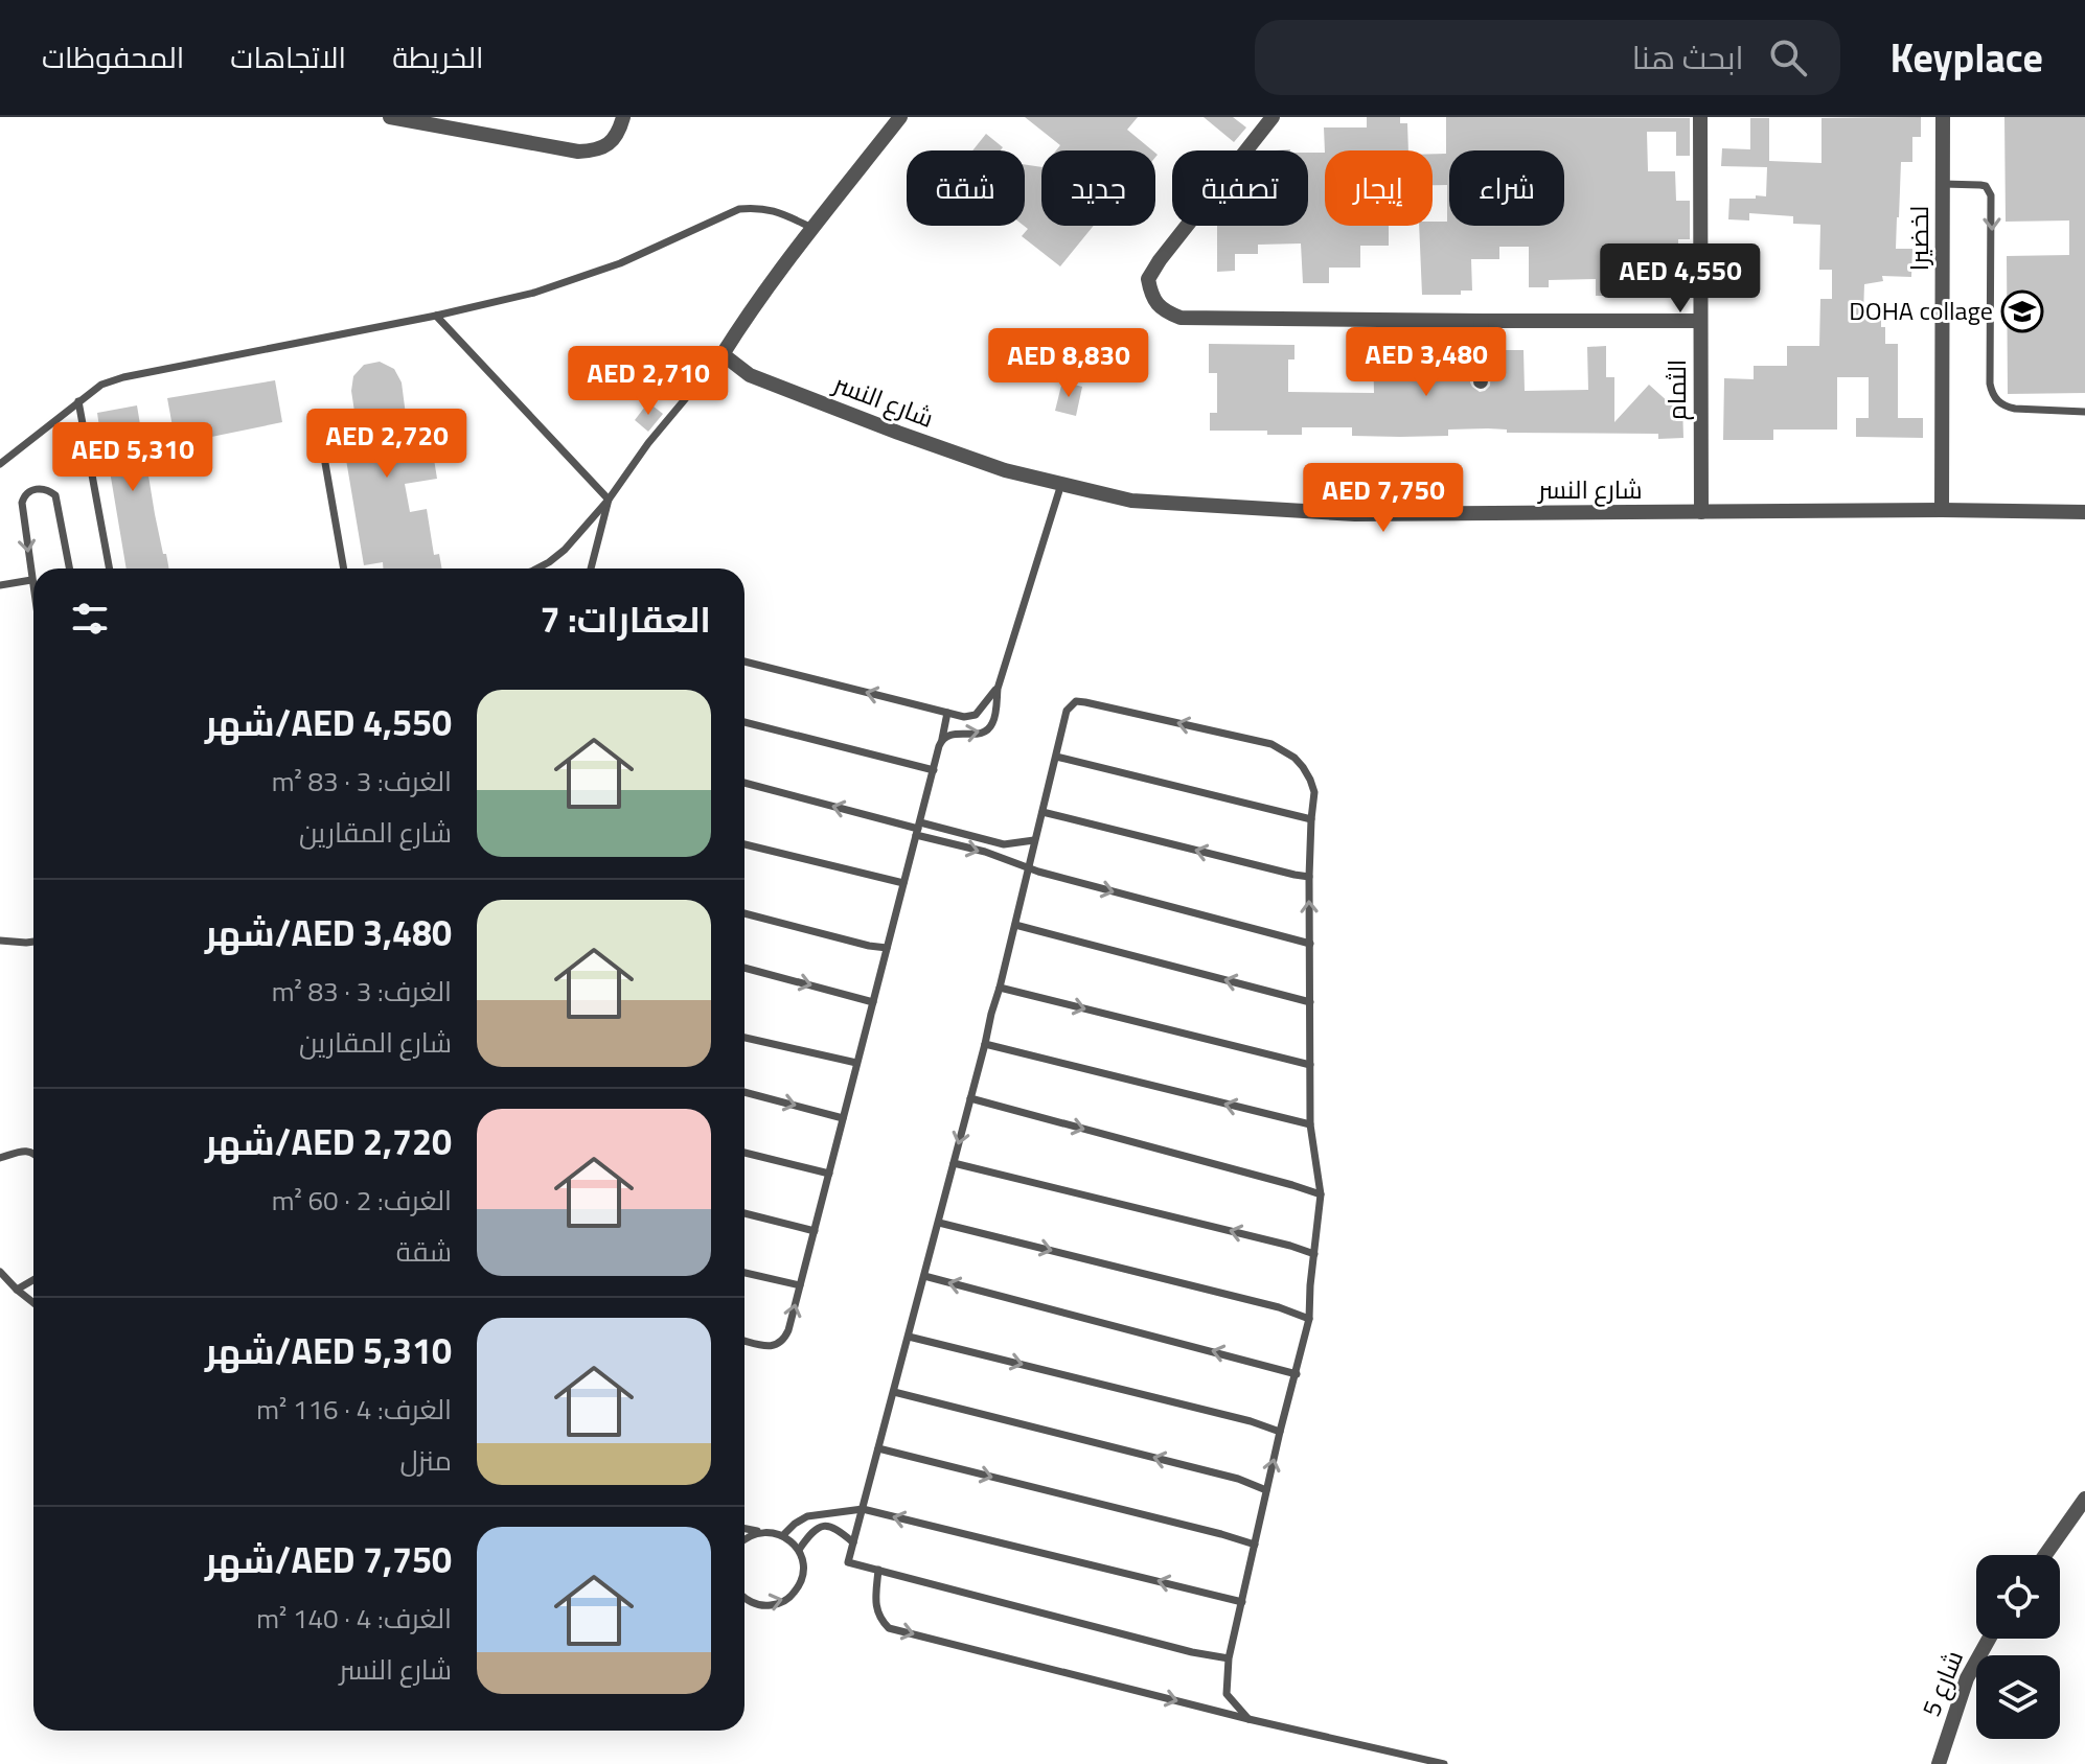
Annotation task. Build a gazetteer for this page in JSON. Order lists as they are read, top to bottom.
{
  "streets": {
    "street": [
      "لخضيرا",
      "الثمام",
      "شارع النسر",
      "شارع 5"
    ]
  },
  "crossings": [
    ["لخضيرا", "شارع النسر"],
    ["الثمام", "شارع النسر"]
  ],
  "places": {
    "school or university": ["DOHA collage"]
  },
  "page": {
    "header": "Keyplace",
    "search": "ابحث هنا",
    "nav": ["الخريطة", "الاتجاهات", "المحفوظات"],
    "chip": [
      "شراء",
      "إيجار",
      "تصفية",
      "جديد",
      "شقة"
    ],
    "price": [
      "AED 4,550",
      "AED 3,480",
      "AED 8,830",
      "AED 2,710",
      "AED 2,720",
      "AED 5,310",
      "AED 7,750"
    ],
    "heading": "العقارات: 7",
    "list": [
      {
        "name": "AED 4,550/شهر",
        "note": "الغرف: 3 · 83 m² · شارع المقارين"
      },
      {
        "name": "AED 3,480/شهر",
        "note": "الغرف: 3 · 83 m² · شارع المقارين"
      },
      {
        "name": "AED 2,720/شهر",
        "note": "الغرف: 2 · 60 m² · شقة"
      },
      {
        "name": "AED 5,310/شهر",
        "note": "الغرف: 4 · 116 m² · منزل"
      },
      {
        "name": "AED 7,750/شهر",
        "note": "الغرف: 4 · 140 m² · شارع النسر"
      }
    ]
  }
}
